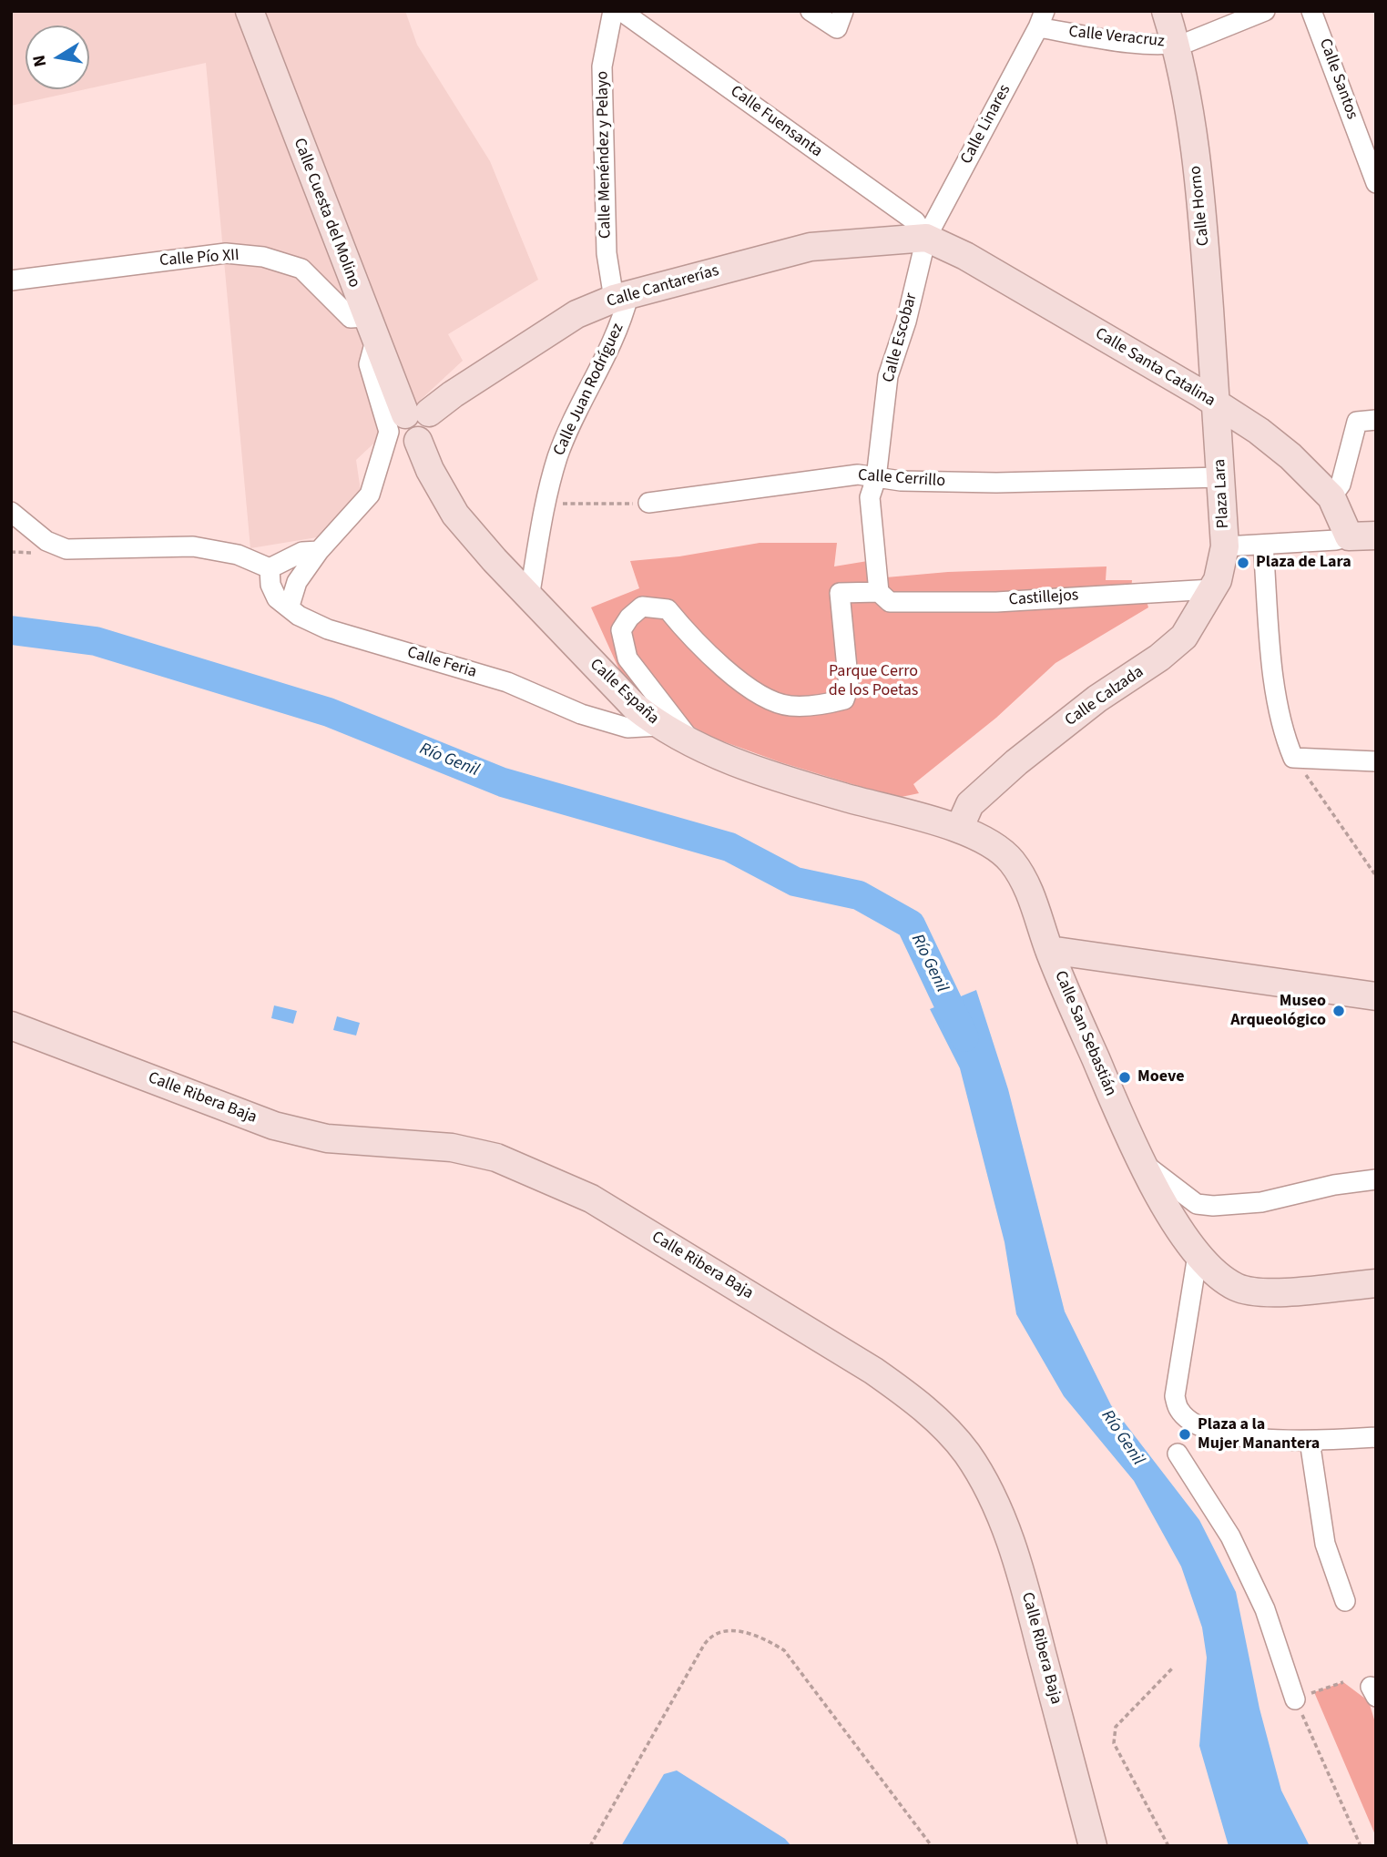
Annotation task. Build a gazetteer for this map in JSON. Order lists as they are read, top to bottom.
{
  "streets": {
    "street": [
      "Calle Veracruz",
      "Calle Santos",
      "Calle Fuensanta",
      "Calle Linares",
      "Calle Menéndez y Pelayo",
      "Calle Horno",
      "Calle Cuesta del Molino",
      "Calle Pío XII",
      "Calle Cantarerías",
      "Calle Escobar",
      "Calle Santa Catalina",
      "Calle Juan Rodríguez",
      "Calle Cerrillo",
      "Plaza Lara",
      "Castillejos",
      "Calle Feria",
      "Calle España",
      "Calle Calzada",
      "Calle San Sebastián",
      "Calle Ribera Baja"
    ]
  },
  "crossings": [
    ["Calle Veracruz", "Calle Linares"],
    ["Calle Veracruz", "Calle Horno"],
    ["Calle Fuensanta", "Calle Linares"],
    ["Calle Fuensanta", "Calle Cantarerías"],
    ["Calle Fuensanta", "Calle Escobar"],
    ["Calle Fuensanta", "Calle Santa Catalina"],
    ["Calle Linares", "Calle Cantarerías"],
    ["Calle Linares", "Calle Escobar"],
    ["Calle Linares", "Calle Santa Catalina"],
    ["Calle Menéndez y Pelayo", "Calle Cantarerías"],
    ["Calle Menéndez y Pelayo", "Calle Juan Rodríguez"],
    ["Calle Horno", "Calle Santa Catalina"],
    ["Calle Horno", "Plaza Lara"],
    ["Calle Cuesta del Molino", "Calle Pío XII"],
    ["Calle Cuesta del Molino", "Calle Cantarerías"],
    ["Calle Cuesta del Molino", "Calle España"],
    ["Calle Cantarerías", "Calle Escobar"],
    ["Calle Cantarerías", "Calle Santa Catalina"],
    ["Calle Cantarerías", "Calle Juan Rodríguez"],
    ["Calle Cantarerías", "Calle España"],
    ["Calle Escobar", "Calle Santa Catalina"],
    ["Calle Escobar", "Calle Cerrillo"],
    ["Calle Escobar", "Castillejos"],
    ["Calle Santa Catalina", "Plaza Lara"],
    ["Calle Juan Rodríguez", "Calle España"],
    ["Calle Cerrillo", "Plaza Lara"],
    ["Plaza Lara", "Calle Calzada"],
    ["Castillejos", "Calle Calzada"],
    ["Calle Feria", "Calle España"],
    ["Calle España", "Calle Calzada"],
    ["Calle España", "Calle San Sebastián"],
    ["Calle Calzada", "Calle San Sebastián"]
  ],
  "water": ["Río Genil"],
  "parks": ["Parque Cerro de los Poetas"],
  "places": [
    "Plaza de Lara",
    "Museo Arqueológico",
    "Moeve",
    "Plaza a la Mujer Manantera"
  ],
  "north": "left"
}
